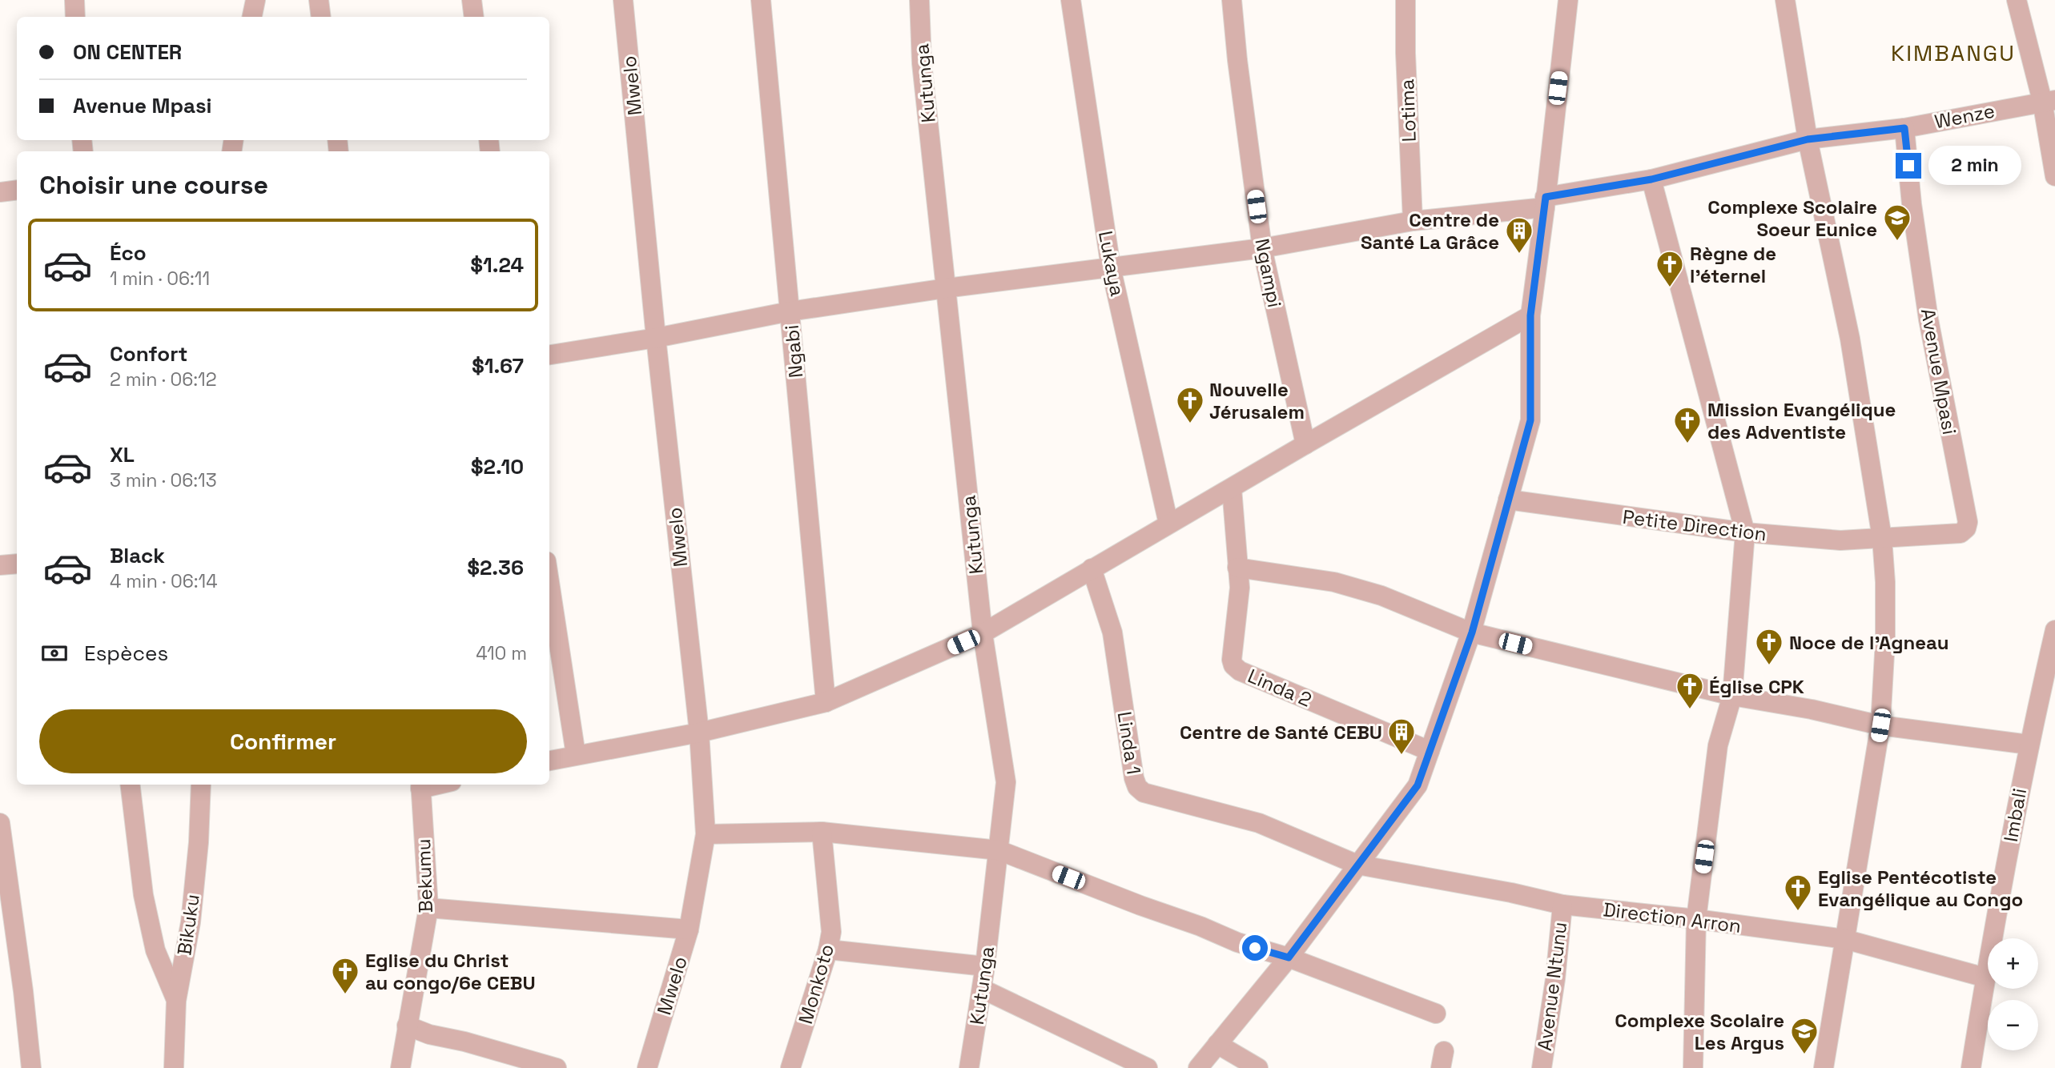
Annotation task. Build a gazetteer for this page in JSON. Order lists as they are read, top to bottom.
{
  "streets": {
    "street": [
      "Kutunga",
      "Mwelo",
      "Lotima",
      "Wenze",
      "Lukaya",
      "Ngampi",
      "Ngabi",
      "Avenue Mpasi",
      "Petite Direction",
      "Linda 2",
      "Linda 1",
      "Imbali",
      "Bekumu",
      "Direction Arron",
      "Bikuku",
      "Monkoto",
      "Avenue Ntunu"
    ]
  },
  "crossings": [
    ["Kutunga", "Wenze"],
    ["Mwelo", "Wenze"],
    ["Lotima", "Wenze"],
    ["Wenze", "Lukaya"],
    ["Wenze", "Ngampi"],
    ["Wenze", "Ngabi"],
    ["Wenze", "Avenue Mpasi"],
    ["Avenue Mpasi", "Petite Direction"],
    ["Linda 1", "Direction Arron"],
    ["Imbali", "Direction Arron"],
    ["Direction Arron", "Avenue Ntunu"]
  ],
  "districts": ["KIMBANGU"],
  "places": {
    "school or university": ["Complexe Scolaire Soeur Eunice", "Complexe Scolaire Les Argus"],
    "building": ["Centre de Santé La Grâce", "Centre de Santé CEBU"],
    "church": [
      "Règne de l'éternel",
      "Nouvelle Jérusalem",
      "Mission Evangélique des Adventiste",
      "Noce de l'Agneau",
      "Église CPK",
      "Eglise Pentécotiste Evangélique au Congo",
      "Eglise du Christ au congo/6e CEBU"
    ]
  },
  "page": {
    "banner": ["ON CENTER", "Avenue Mpasi"],
    "bubble": "2 min",
    "heading": "Choisir une course",
    "list": [
      {
        "name": "Éco",
        "note": "1 min · 06:11",
        "value": "$1.24"
      },
      {
        "name": "Confort",
        "note": "2 min · 06:12",
        "value": "$1.67"
      },
      {
        "name": "XL",
        "note": "3 min · 06:13",
        "value": "$2.10"
      },
      {
        "name": "Black",
        "note": "4 min · 06:14",
        "value": "$2.36"
      }
    ],
    "pay": ["Espèces", "410 m"],
    "buttons": "Confirmer",
    "map_buttons": ["+", "−"]
  }
}
